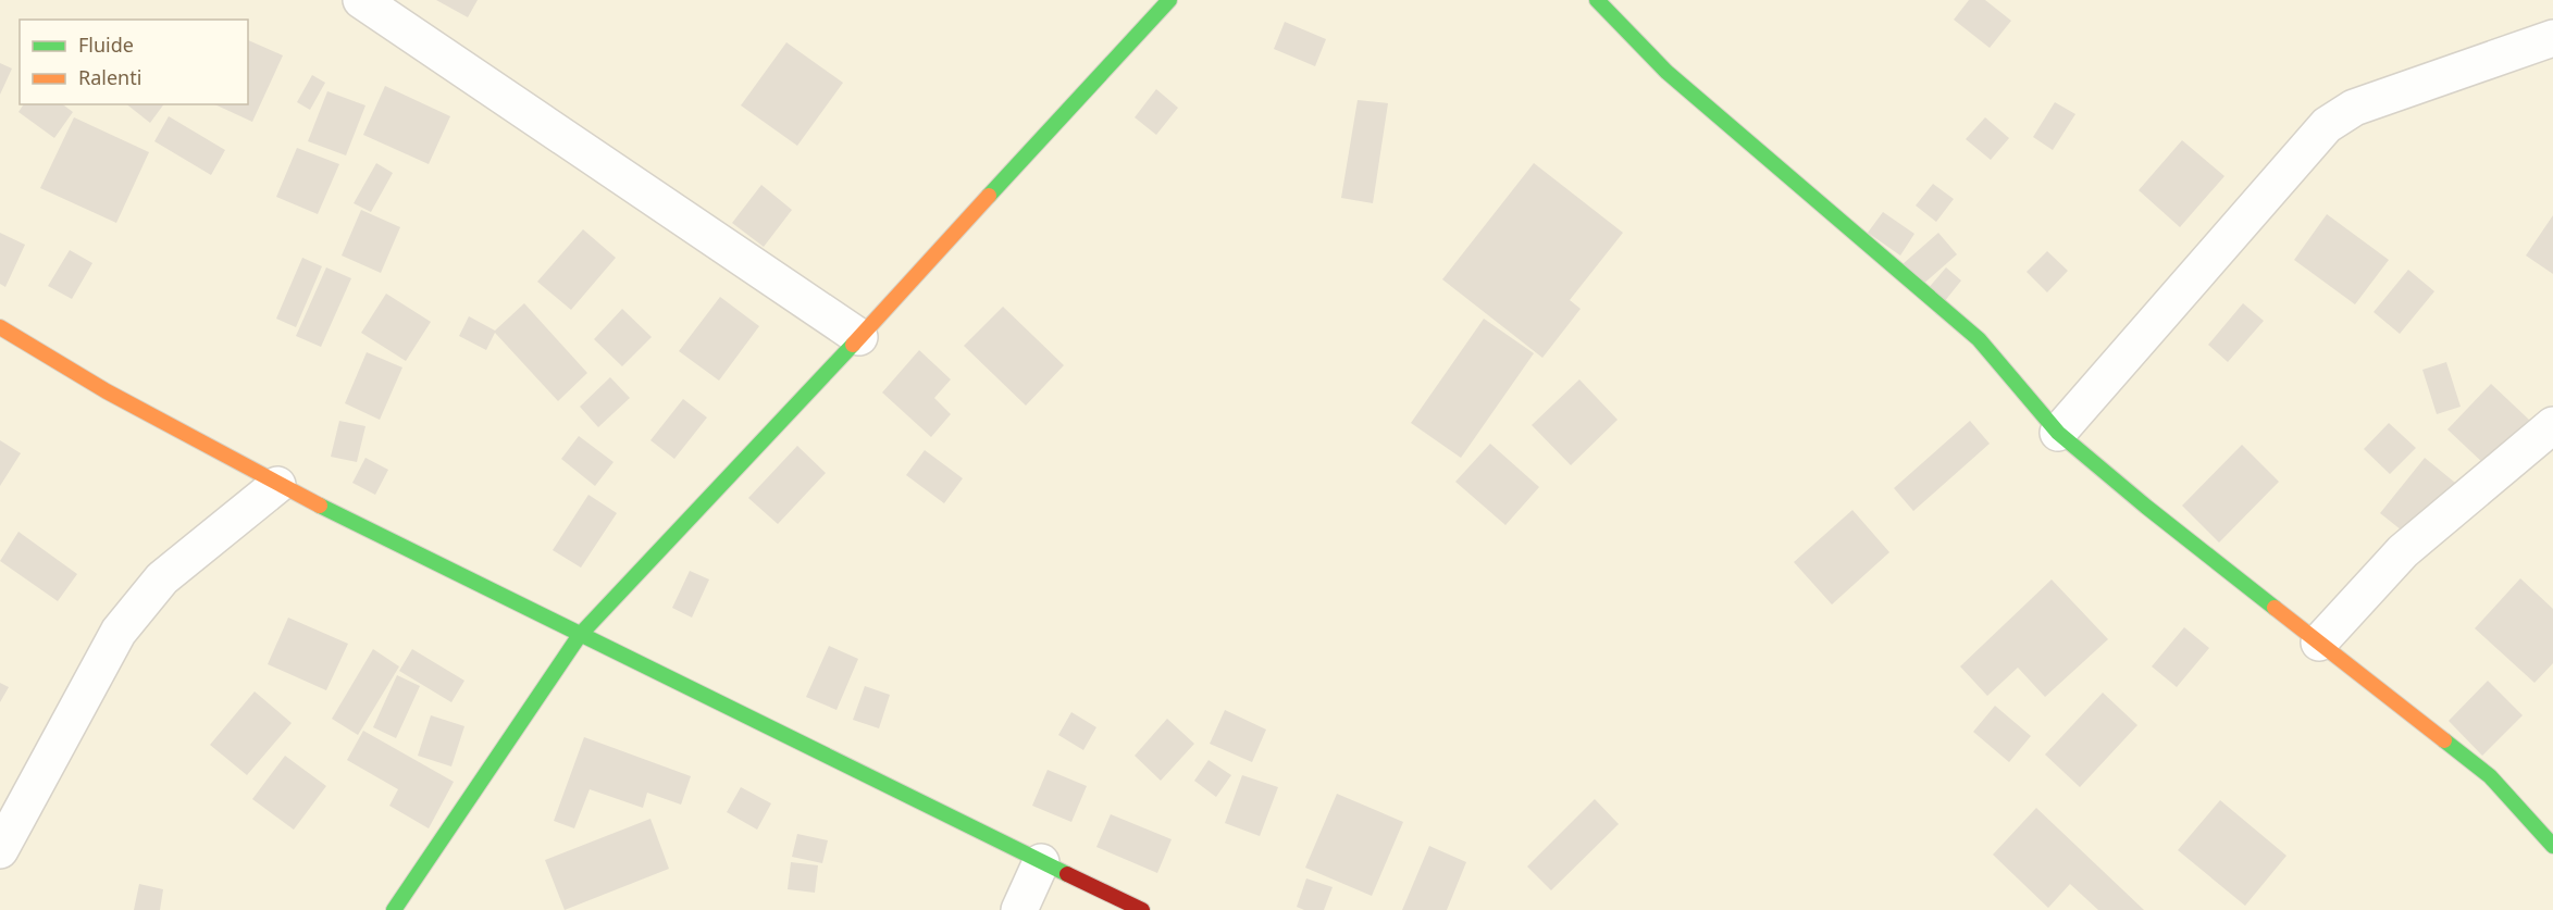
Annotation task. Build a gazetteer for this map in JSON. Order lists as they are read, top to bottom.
{
  "legend": ["Fluide", "Ralenti"]
}
